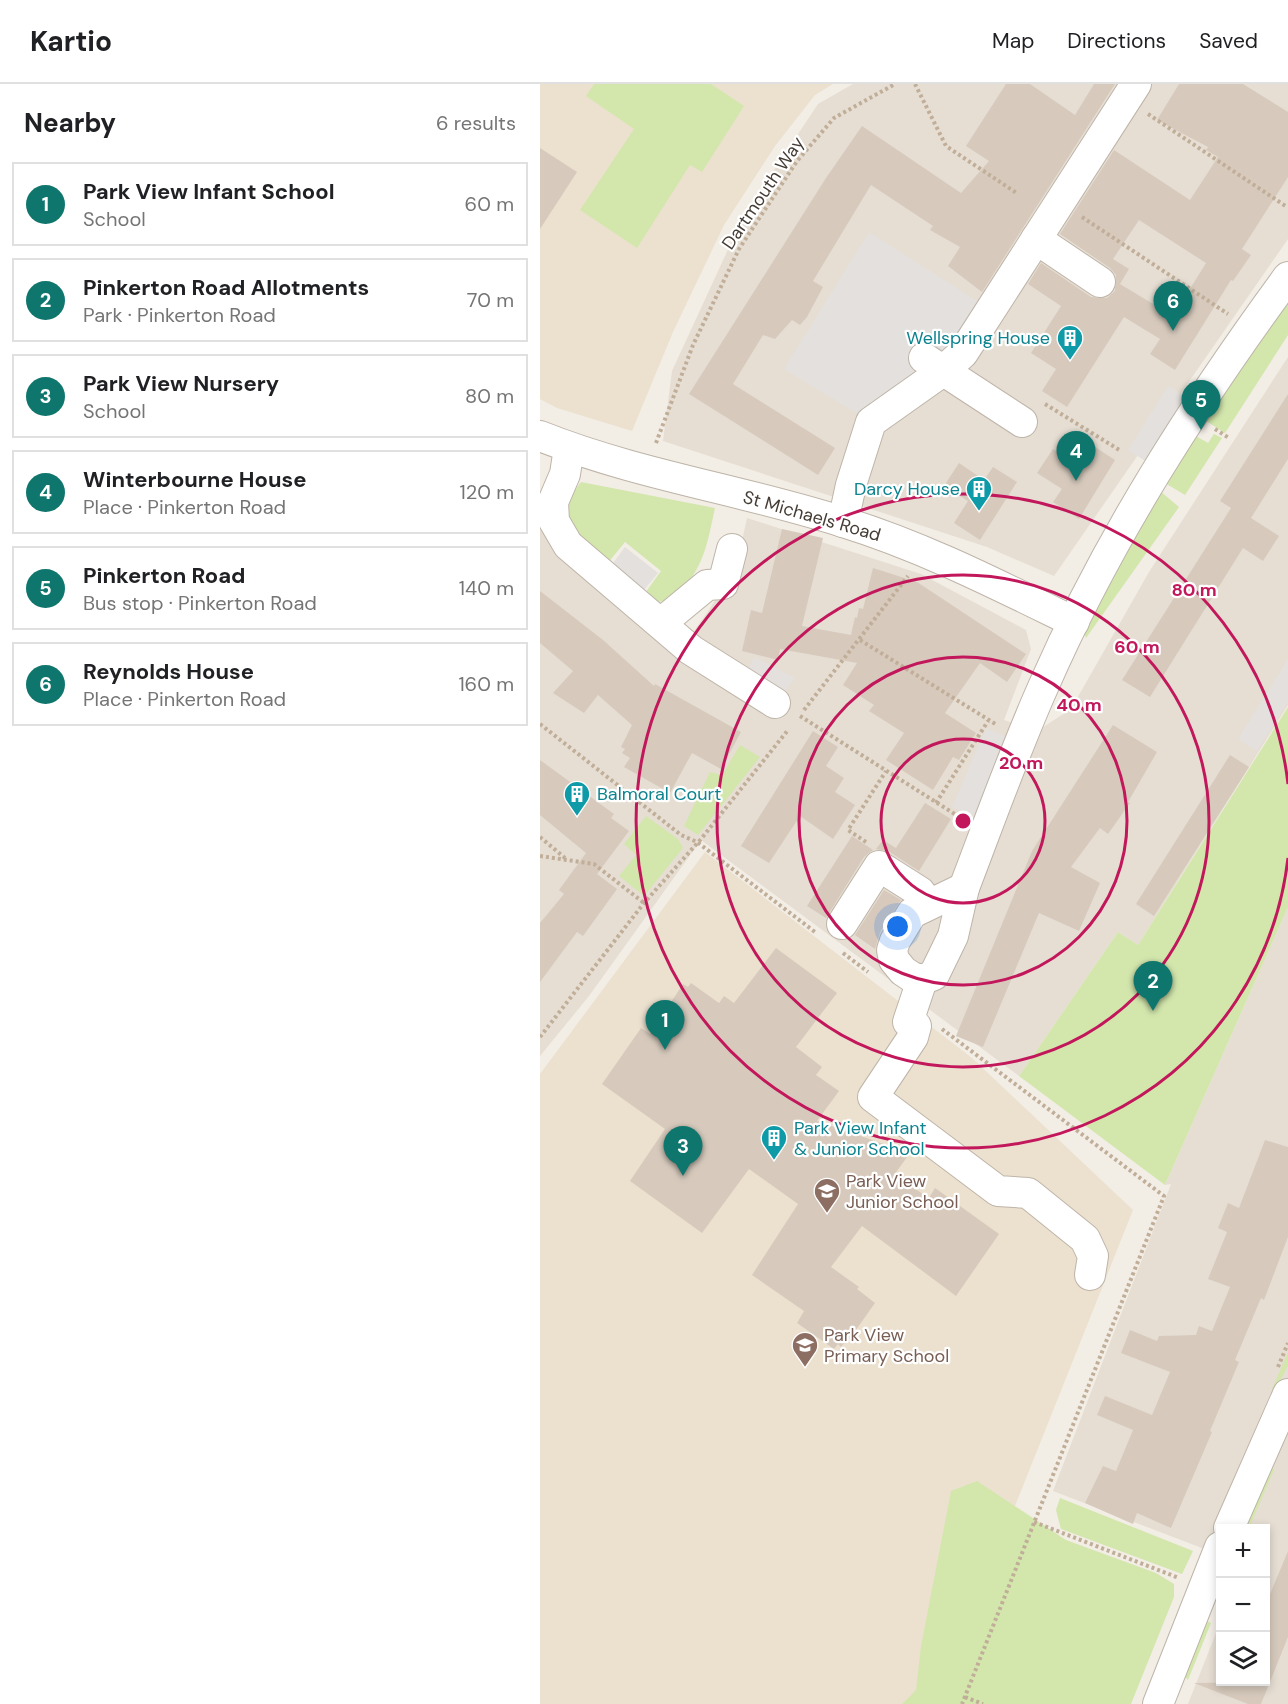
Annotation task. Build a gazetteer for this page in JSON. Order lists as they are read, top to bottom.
{
  "streets": {
    "street": ["St Michaels Road"],
    "path": ["Dartmouth Way"]
  },
  "places": {
    "building": [
      "Wellspring House",
      "Darcy House",
      "Balmoral Court",
      "Park View Infant & Junior School"
    ],
    "school or university": ["Park View Junior School", "Park View Primary School"]
  },
  "page": {
    "header": "Kartio",
    "nav": ["Map", "Directions", "Saved"],
    "heading": ["Nearby", "6 results"],
    "list": [
      {
        "mark": "1",
        "name": "Park View Infant School",
        "note": "School",
        "value": "60 m"
      },
      {
        "mark": "2",
        "name": "Pinkerton Road Allotments",
        "note": "Park · Pinkerton Road",
        "value": "70 m"
      },
      {
        "mark": "3",
        "name": "Park View Nursery",
        "note": "School",
        "value": "80 m"
      },
      {
        "mark": "4",
        "name": "Winterbourne House",
        "note": "Place · Pinkerton Road",
        "value": "120 m"
      },
      {
        "mark": "5",
        "name": "Pinkerton Road",
        "note": "Bus stop · Pinkerton Road",
        "value": "140 m"
      },
      {
        "mark": "6",
        "name": "Reynolds House",
        "note": "Place · Pinkerton Road",
        "value": "160 m"
      }
    ],
    "pins": [
      "6",
      "5",
      "4",
      "2",
      "1",
      "3"
    ],
    "map_buttons": ["+", "−"]
  },
  "rings": [
    "80 m",
    "60 m",
    "40 m",
    "20 m"
  ]
}
